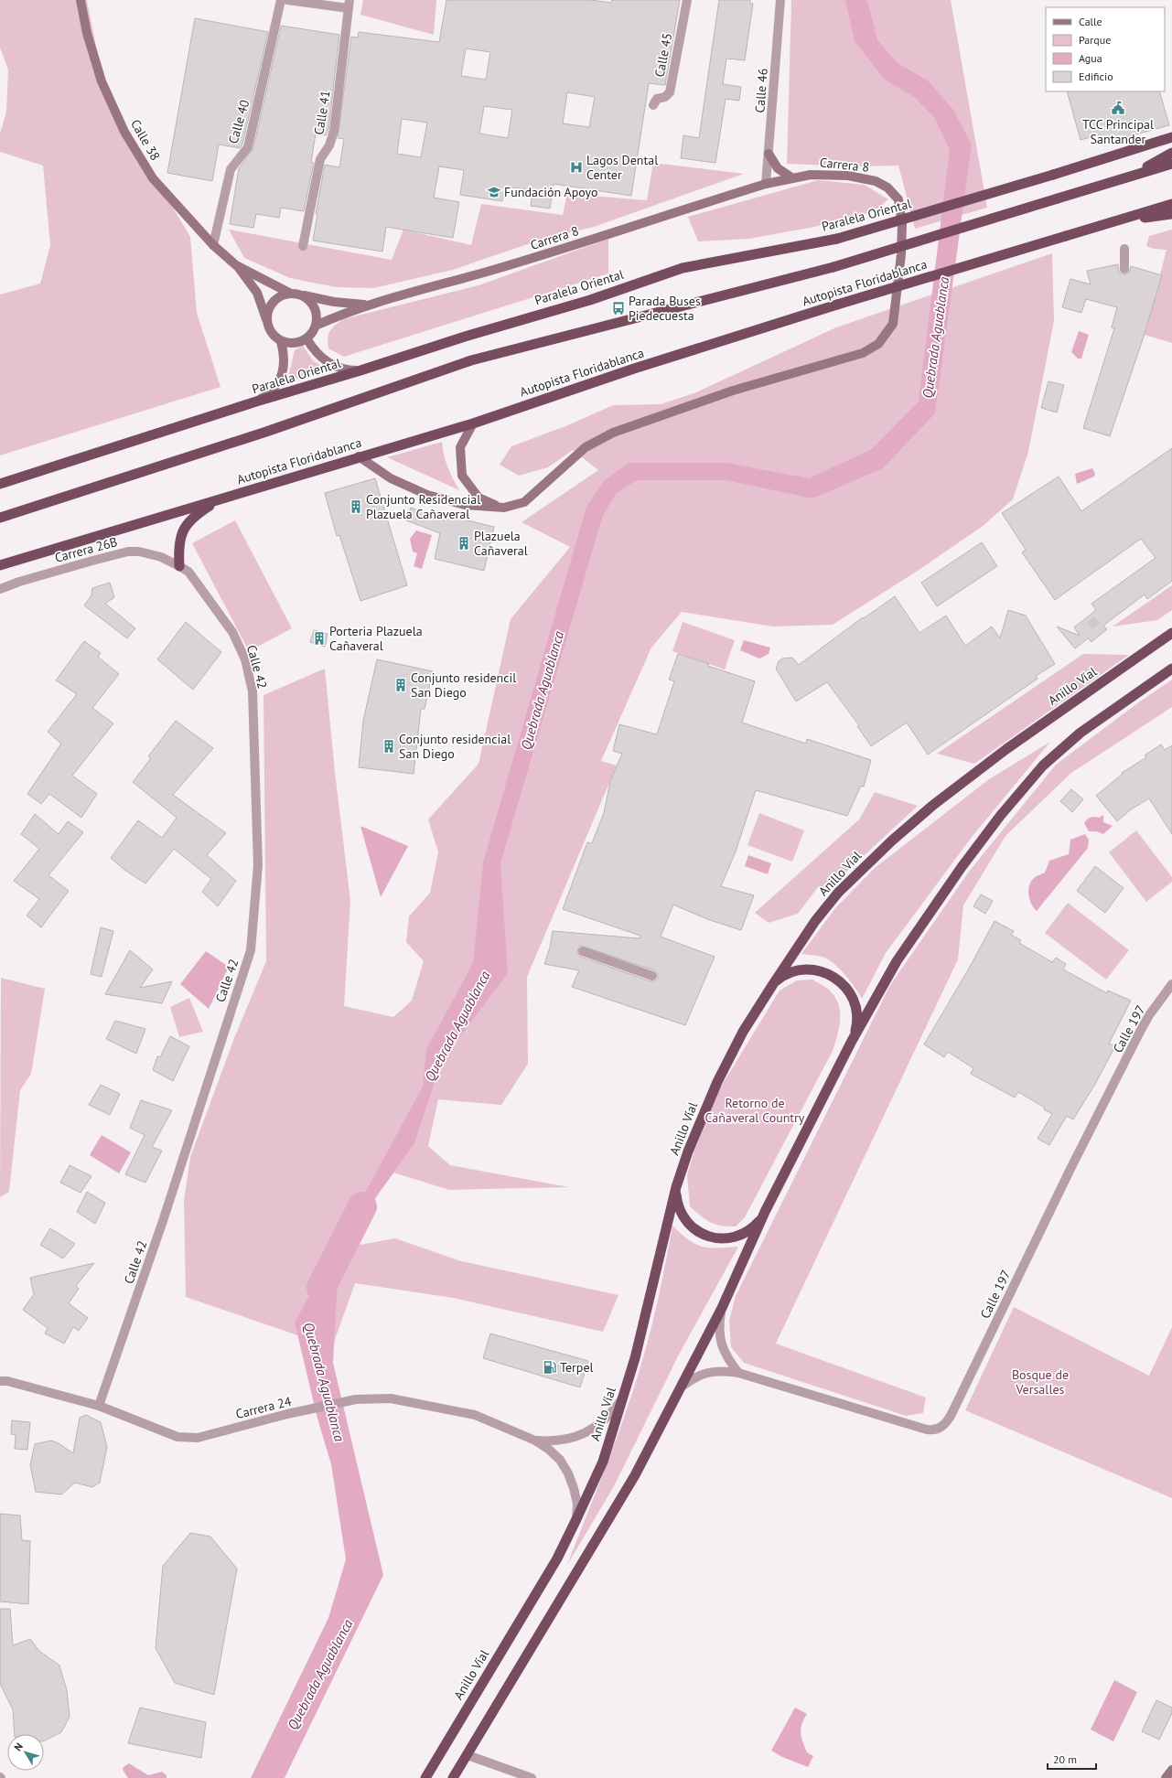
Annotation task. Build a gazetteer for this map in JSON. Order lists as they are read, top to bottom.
{
  "streets": {
    "highway": ["Paralela Oriental", "Autopista Floridablanca", "Anillo Víal"],
    "main road": ["Calle 38", "Carrera 8"],
    "street": [
      "Calle 45",
      "Calle 46",
      "Calle 41",
      "Calle 40",
      "Carrera 26B",
      "Calle 42",
      "Calle 197",
      "Carrera 24"
    ]
  },
  "crossings": [
    ["Calle 46", "Carrera 8"],
    ["Calle 40", "Calle 38"],
    ["Calle 38", "Carrera 8"],
    ["Carrera 8", "Autopista Floridablanca"],
    ["Carrera 26B", "Calle 42"],
    ["Calle 42", "Carrera 24"],
    ["Anillo Víal", "Carrera 24"]
  ],
  "water": ["Quebrada Aguablanca"],
  "parks": ["Retorno de Cañaveral Country", "Bosque de Versalles"],
  "places": {
    "public building": ["TCC Principal Santander"],
    "hospital": ["Lagos Dental Center"],
    "school or university": ["Fundación Apoyo"],
    "bus stop": ["Parada Buses Piedecuesta"],
    "building": [
      "Conjunto Residencial Plazuela Cañaveral",
      "Plazuela Cañaveral",
      "Porteria Plazuela Cañaveral",
      "Conjunto residencil San Diego",
      "Conjunto residencial San Diego"
    ],
    "fuel station": ["Terpel"]
  },
  "legend": [
    "Calle",
    "Parque",
    "Agua",
    "Edificio"
  ],
  "scale_bar": "20 m",
  "north": "top left"
}
